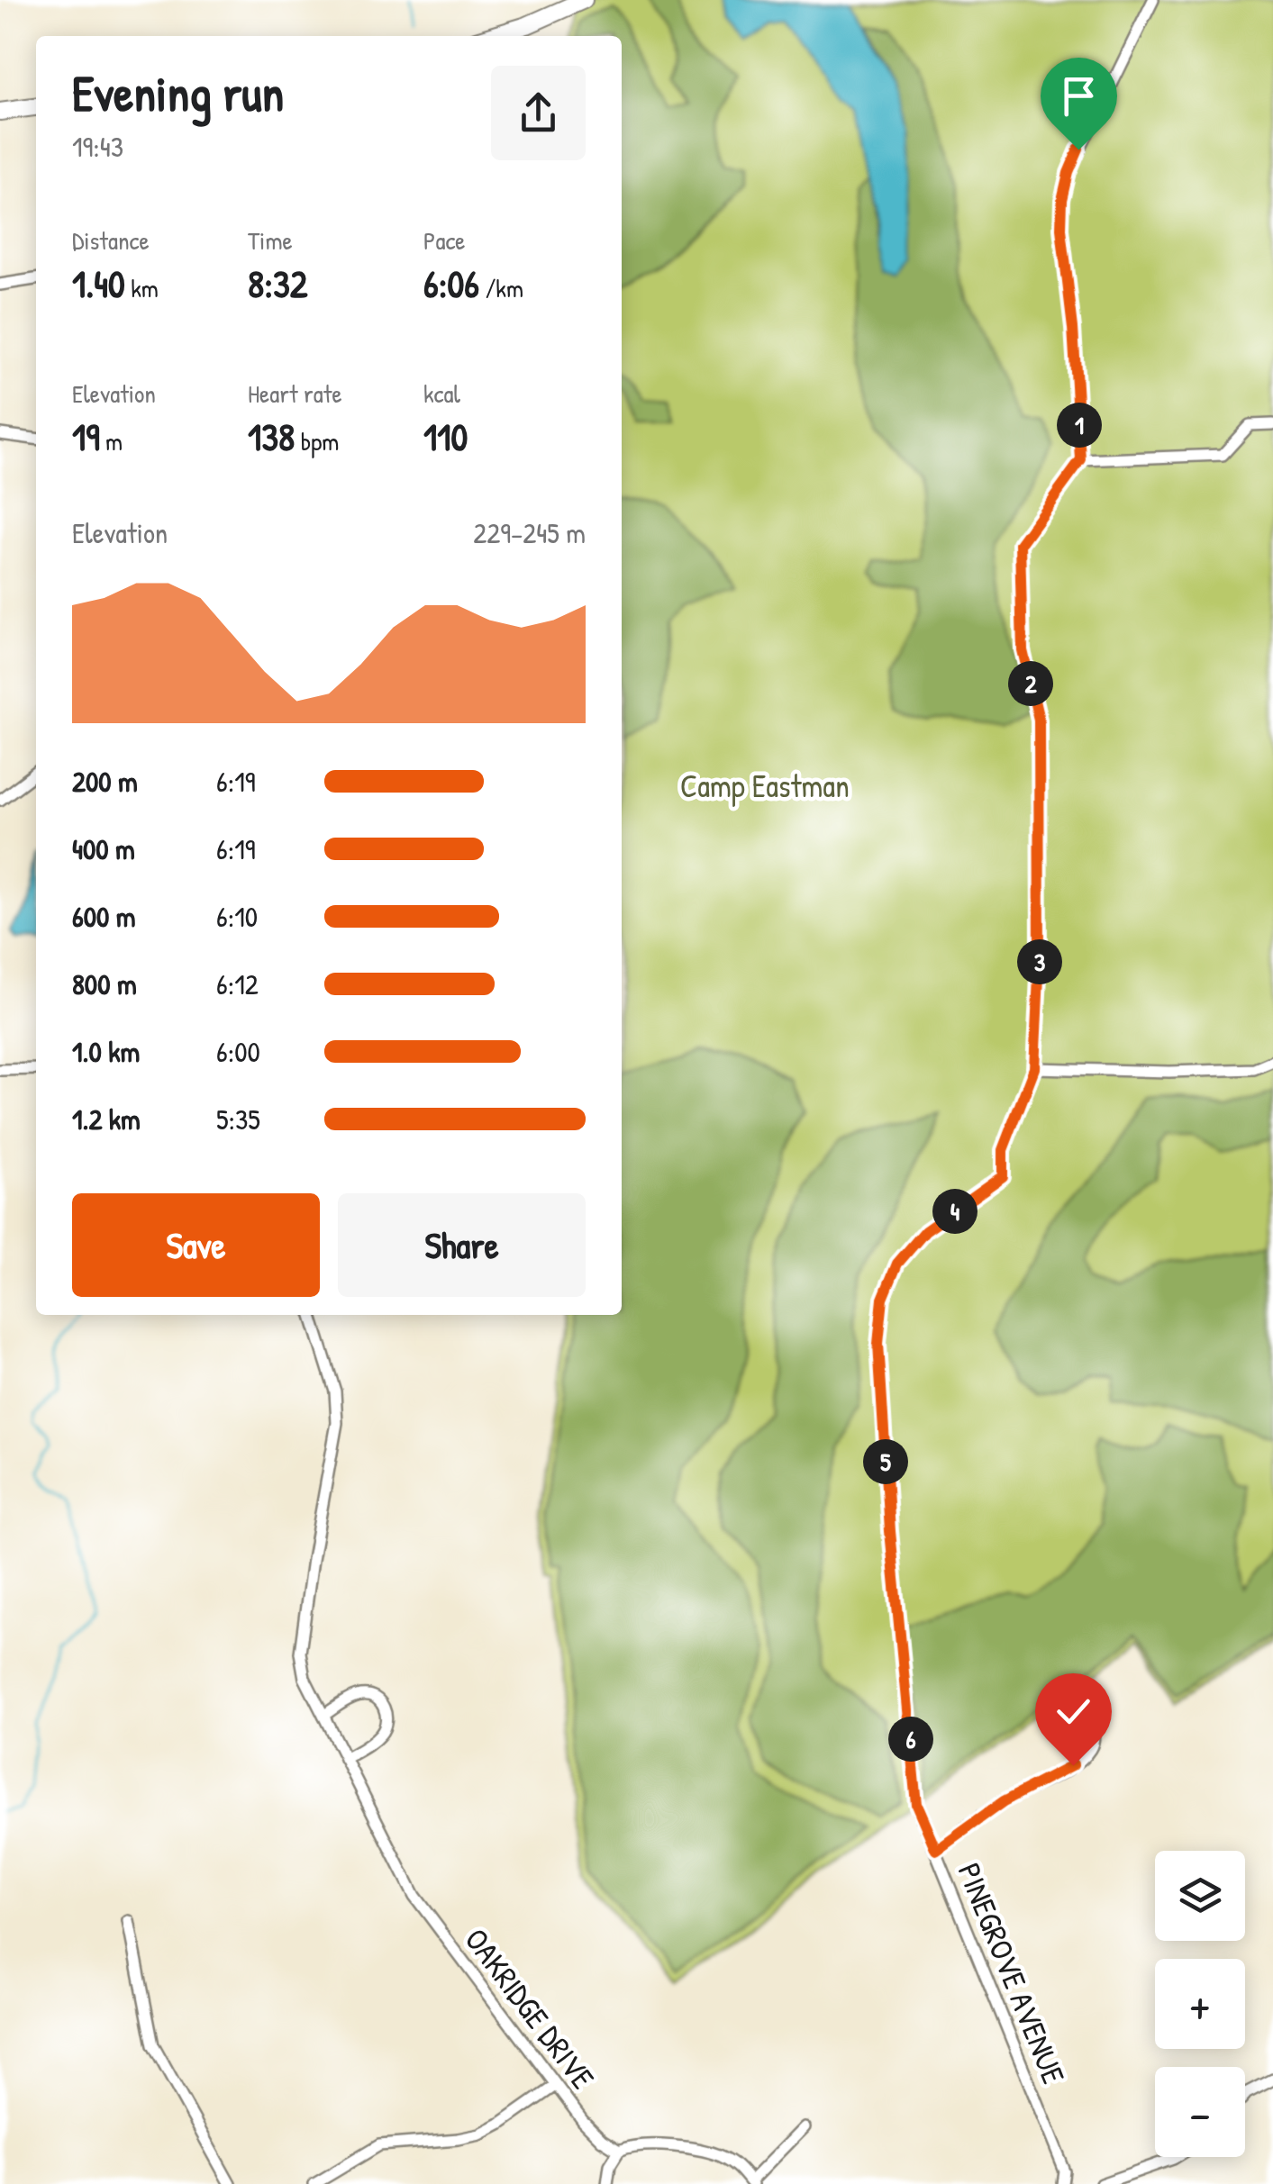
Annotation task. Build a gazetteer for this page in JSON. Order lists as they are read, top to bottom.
{
  "streets": {
    "street": ["PINEGROVE AVENUE", "OAKRIDGE DRIVE"]
  },
  "parks": ["Camp Eastman"],
  "page": {
    "heading": ["Evening run", "19:43"],
    "stats": [
      ["Distance", "1.40 km"],
      ["Time", "8:32"],
      ["Pace", "6:06 /km"],
      ["Elevation", "19 m"],
      ["Heart rate", "138 bpm"],
      ["kcal", "110"]
    ],
    "pins": [
      "1",
      "2",
      "3",
      "4",
      "5",
      "6"
    ],
    "chart": ["Elevation", "229–245 m"],
    "list": [
      {
        "name": "200 m",
        "note": "6:19"
      },
      {
        "name": "400 m",
        "note": "6:19"
      },
      {
        "name": "600 m",
        "note": "6:10"
      },
      {
        "name": "800 m",
        "note": "6:12"
      },
      {
        "name": "1.0 km",
        "note": "6:00"
      },
      {
        "name": "1.2 km",
        "note": "5:35"
      }
    ],
    "buttons": ["Save", "Share"],
    "map_buttons": ["+", "−"]
  }
}
